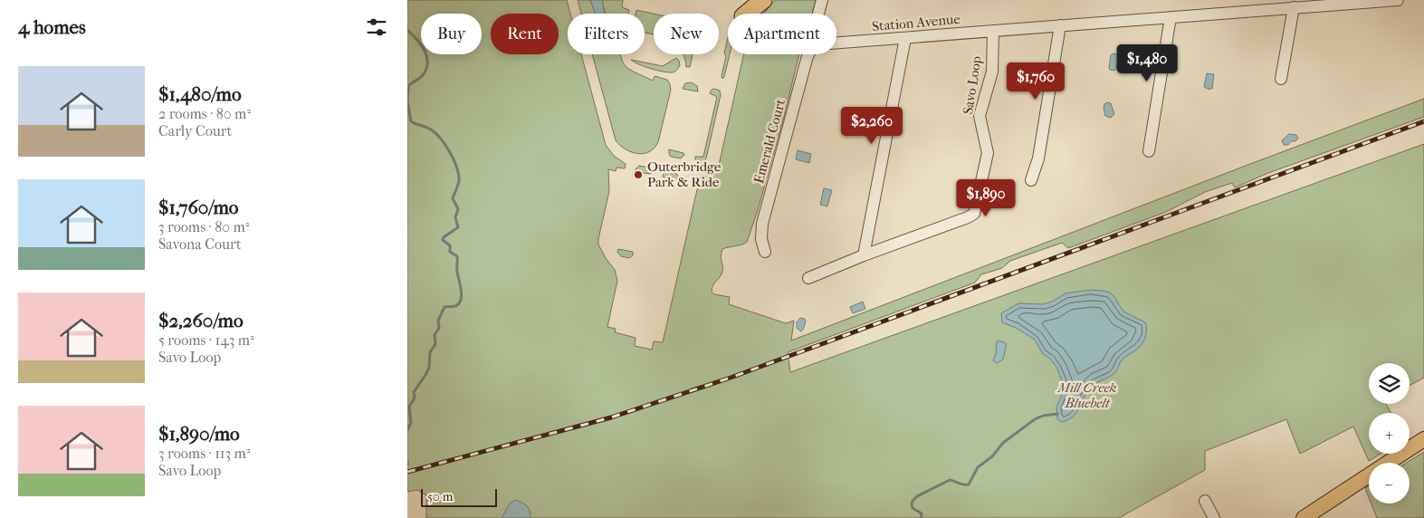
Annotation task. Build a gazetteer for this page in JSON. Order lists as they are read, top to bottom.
{
  "streets": {
    "street": ["Station Avenue", "Savo Loop", "Emerald Court"]
  },
  "crossings": [
    ["Station Avenue", "Savo Loop"]
  ],
  "parks": ["Mill Creek Bluebelt"],
  "places": ["Outerbridge Park & Ride"],
  "scale_bar": "50 m",
  "page": {
    "heading": "4 homes",
    "chip": [
      "Buy",
      "Rent",
      "Filters",
      "New",
      "Apartment"
    ],
    "price": [
      "$1,480",
      "$1,760",
      "$2,260",
      "$1,890"
    ],
    "list": [
      {
        "name": "$1,480/mo",
        "note": "2 rooms · 80 m² · Carly Court"
      },
      {
        "name": "$1,760/mo",
        "note": "3 rooms · 80 m² · Savona Court"
      },
      {
        "name": "$2,260/mo",
        "note": "5 rooms · 143 m² · Savo Loop"
      },
      {
        "name": "$1,890/mo",
        "note": "3 rooms · 113 m² · Savo Loop"
      }
    ],
    "map_buttons": ["+", "−"],
    "scale": "50 m"
  }
}
